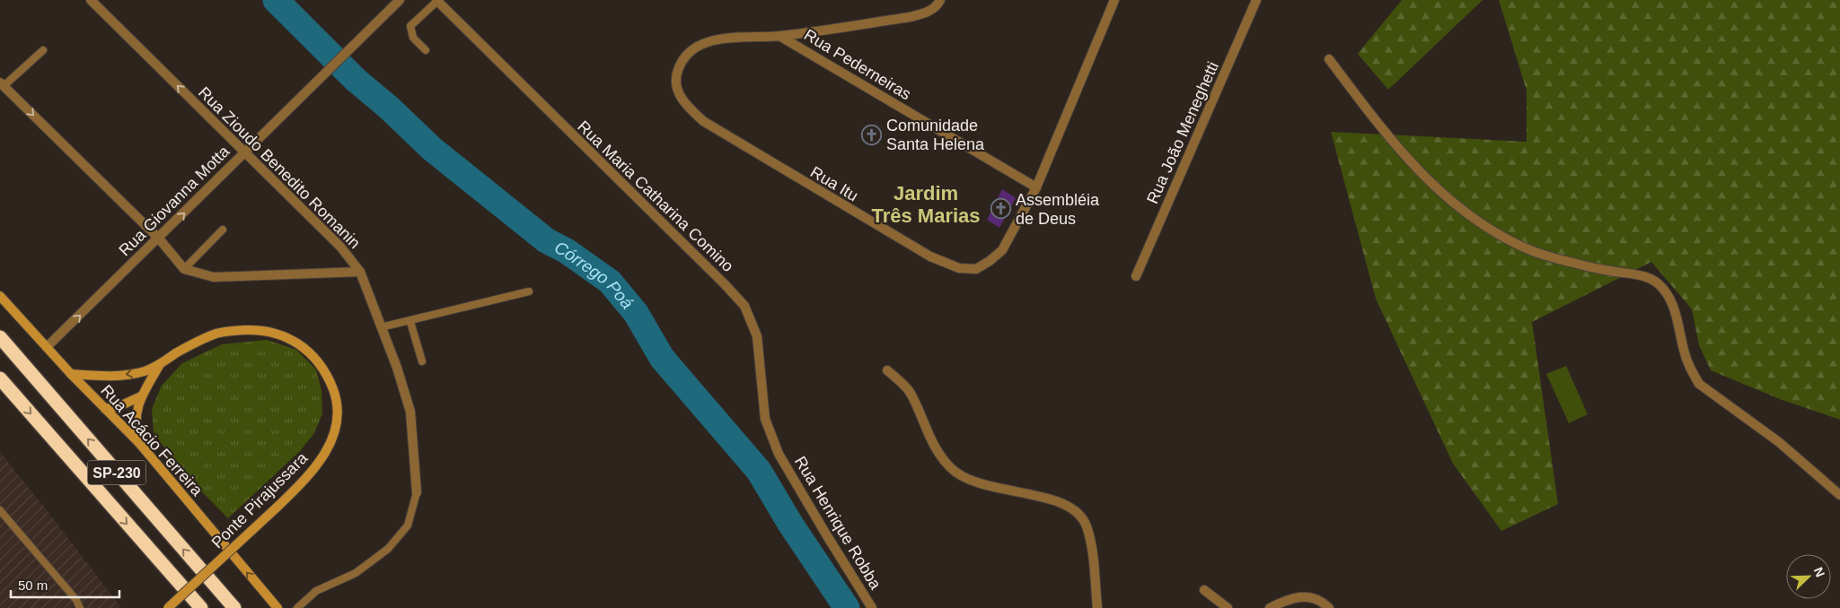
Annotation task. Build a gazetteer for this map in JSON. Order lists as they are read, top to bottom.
{
  "streets": {
    "highway": ["SP-230"],
    "main road": ["Rua Acácio Ferreira", "Ponte Pirajussara"],
    "street": [
      "Rua Pederneiras",
      "Rua João Meneghetti",
      "Rua Zioudo Benedito Romanin",
      "Rua Itu",
      "Rua Maria Catharina Comino",
      "Rua Giovanna Motta",
      "Rua Henrique Robba"
    ]
  },
  "crossings": [
    ["Rua Pederneiras", "Rua Itu"],
    ["Rua Zioudo Benedito Romanin", "Rua Giovanna Motta"],
    ["Rua Maria Catharina Comino", "Rua Henrique Robba"],
    ["Rua Giovanna Motta", "Rua Acácio Ferreira"],
    ["Rua Acácio Ferreira", "Ponte Pirajussara"]
  ],
  "one_way": ["Rua Zioudo Benedito Romanin", "Rua Giovanna Motta", "Rua Acácio Ferreira"],
  "districts": ["Jardim Três Marias"],
  "water": ["Córrego Poá"],
  "places": {
    "church": ["Comunidade Santa Helena", "Assembléia de Deus"]
  },
  "scale_bar": "50 m",
  "north": "top right"
}
